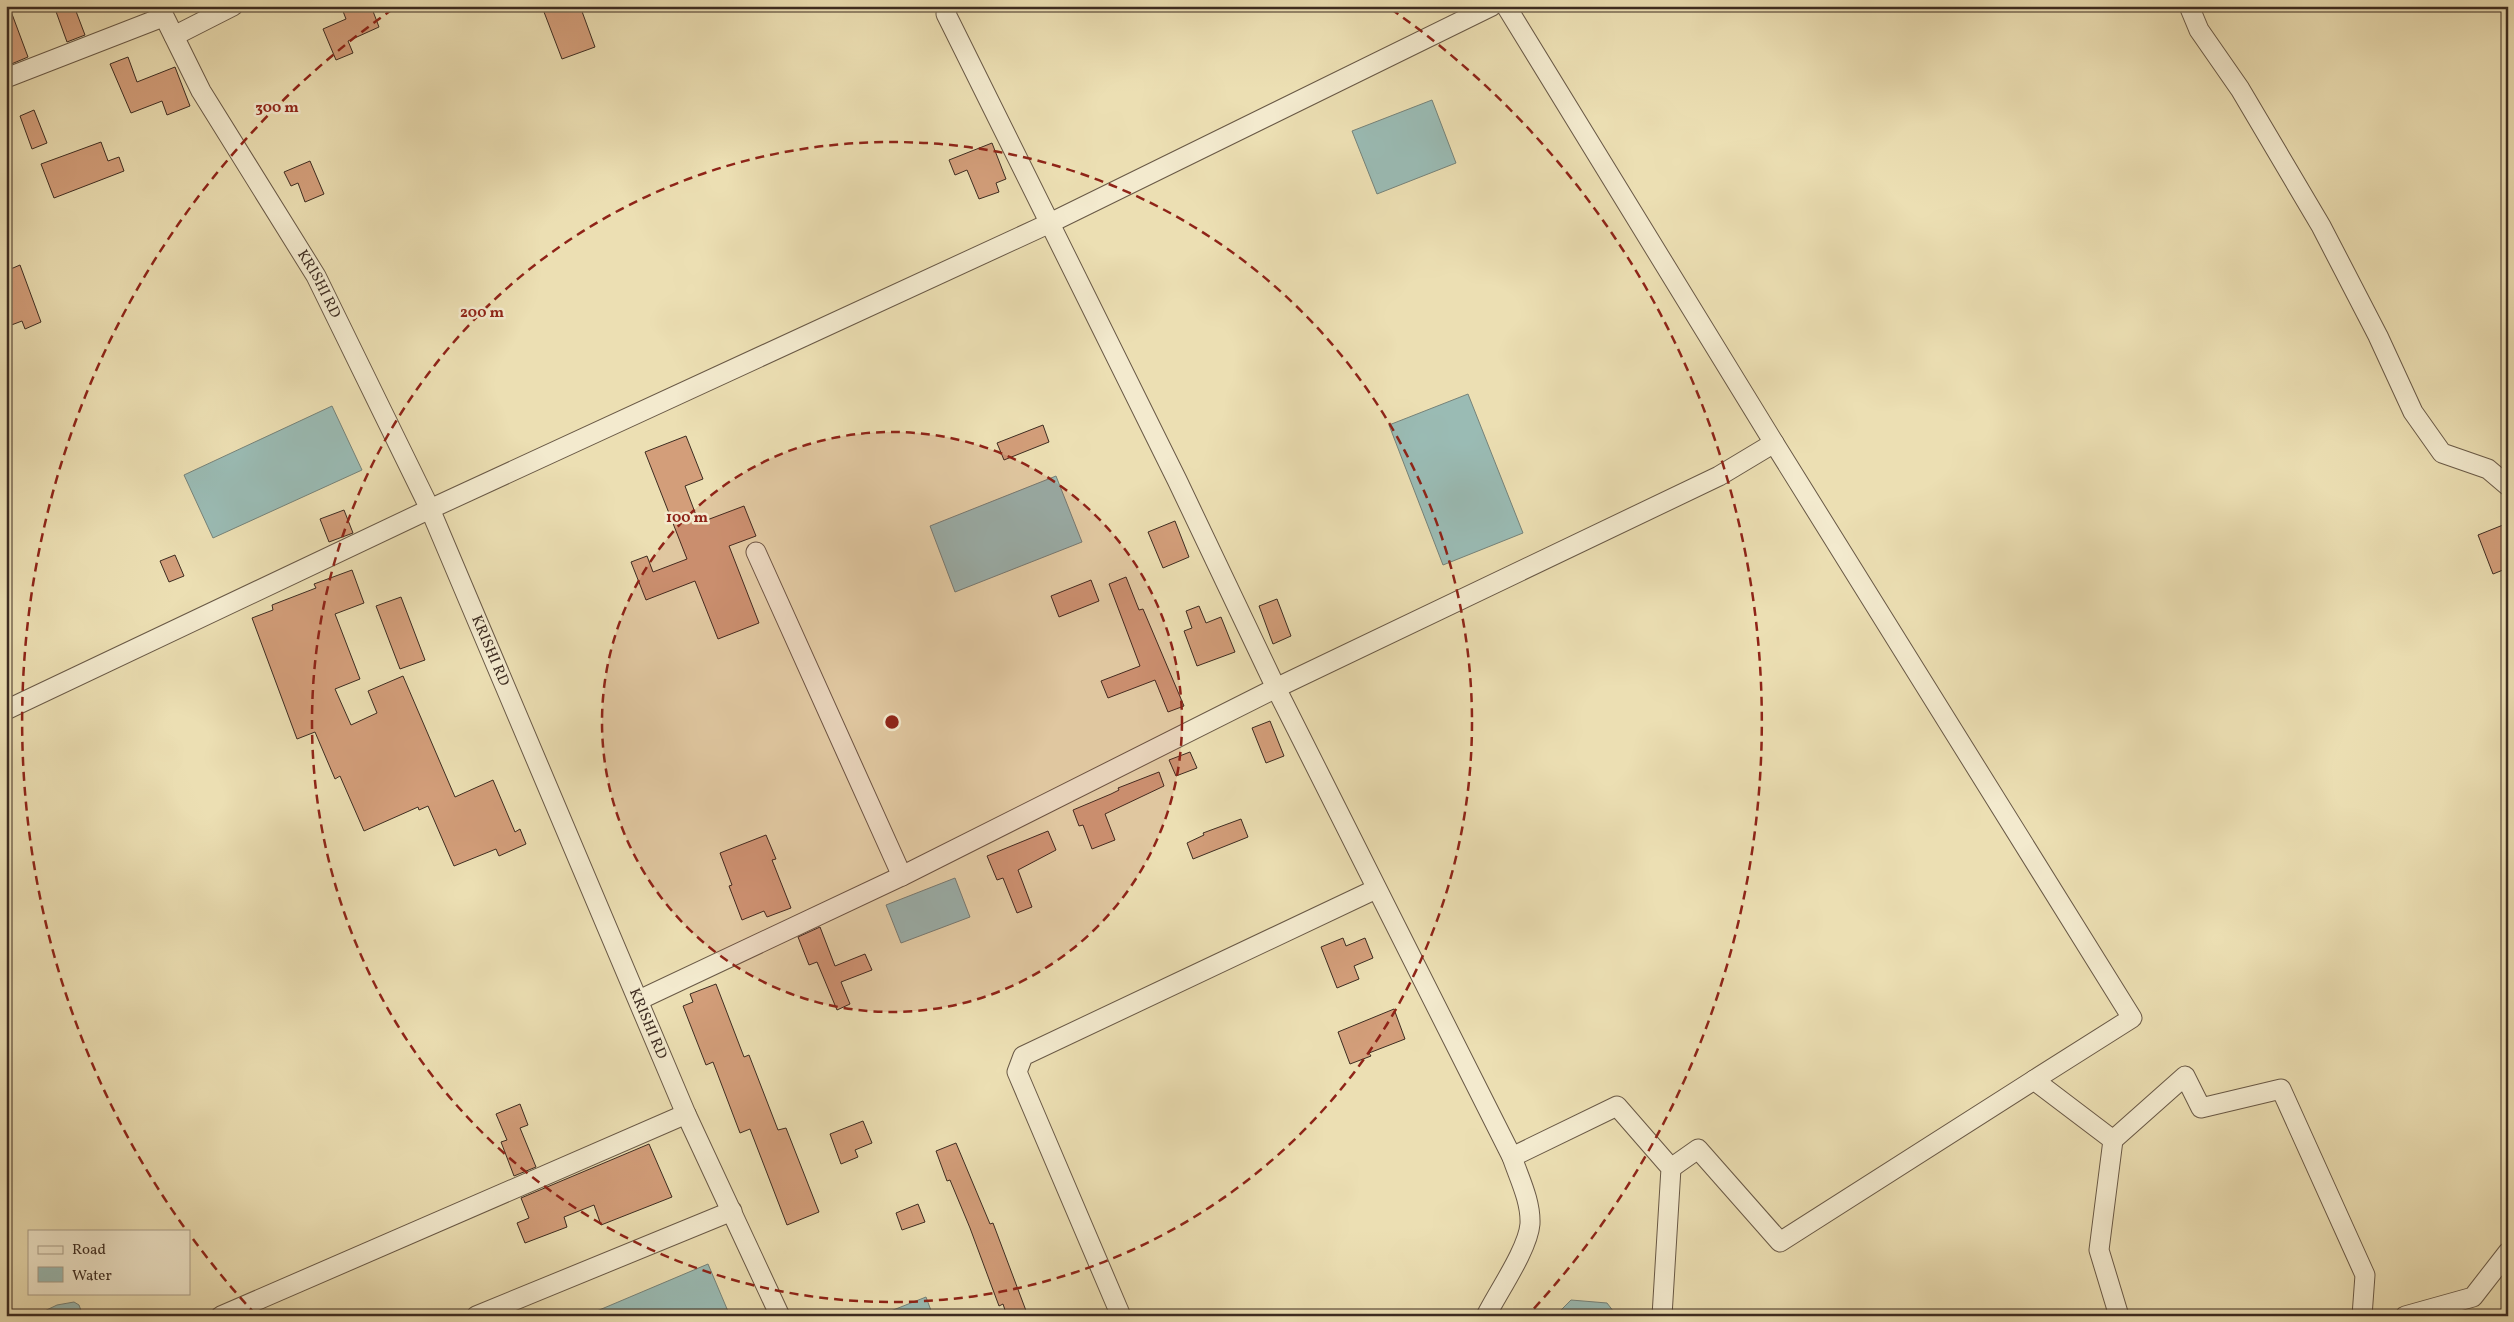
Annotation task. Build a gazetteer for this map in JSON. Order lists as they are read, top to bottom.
{
  "streets": {
    "street": ["KRISHI RD"]
  },
  "legend": ["Road", "Water"],
  "rings": ["300 m", "200 m", "100 m"]
}
